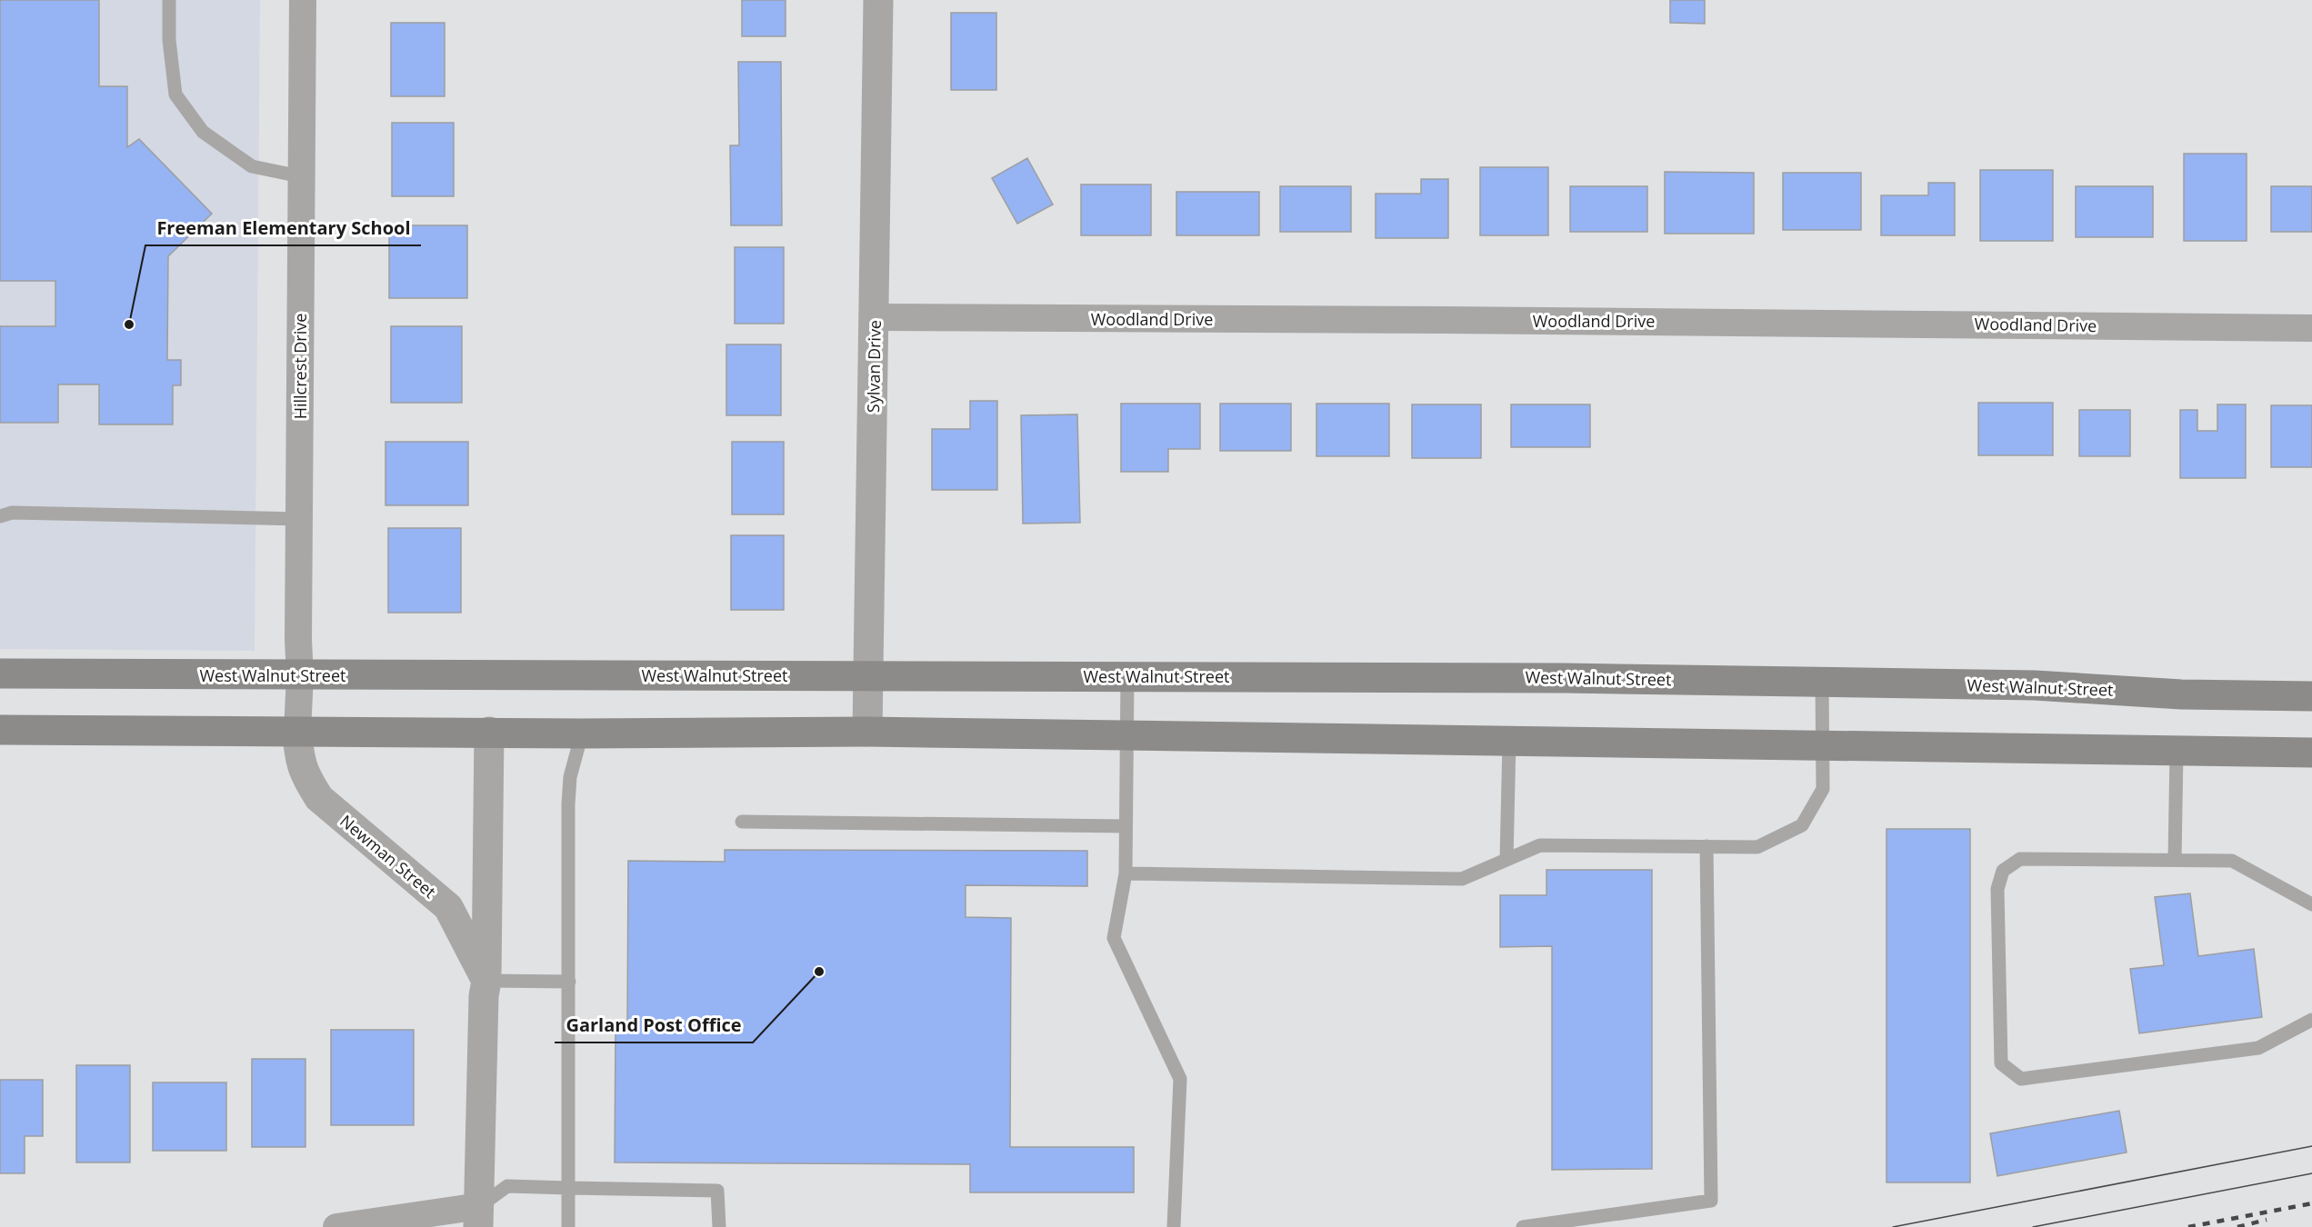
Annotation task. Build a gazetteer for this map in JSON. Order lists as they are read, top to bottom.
{
  "streets": {
    "main road": ["West Walnut Street"],
    "street": [
      "Woodland Drive",
      "Hillcrest Drive",
      "Sylvan Drive",
      "Newman Street"
    ]
  },
  "crossings": [
    ["Woodland Drive", "Sylvan Drive"],
    ["Hillcrest Drive", "West Walnut Street"],
    ["Hillcrest Drive", "Newman Street"],
    ["Sylvan Drive", "West Walnut Street"]
  ],
  "places": ["Freeman Elementary School", "Garland Post Office"]
}
